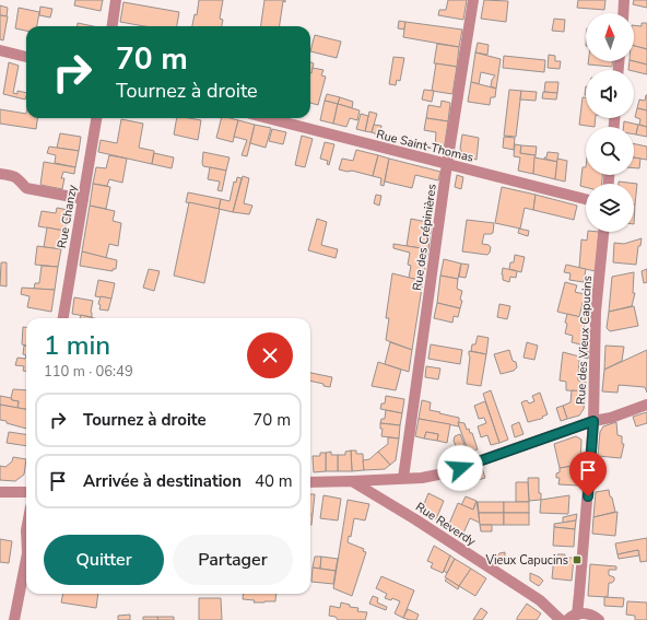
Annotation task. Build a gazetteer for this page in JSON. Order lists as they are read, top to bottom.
{
  "streets": {
    "street": [
      "Rue Saint-Thomas",
      "Rue Chanzy",
      "Rue des Crépinières",
      "Rue des Vieux Capucins",
      "Rue Reverdy"
    ]
  },
  "crossings": [
    ["Rue Saint-Thomas", "Rue des Crépinières"]
  ],
  "places": {
    "transit": ["Vieux Capucins"]
  },
  "north": "top",
  "page": {
    "turn": ["70 m", "Tournez à droite"],
    "heading": ["1 min", "110 m · 06:49"],
    "list": [
      {
        "name": "Tournez à droite",
        "value": "70 m"
      },
      {
        "name": "Arrivée à destination",
        "value": "40 m"
      }
    ],
    "buttons": ["Quitter", "Partager"]
  }
}
